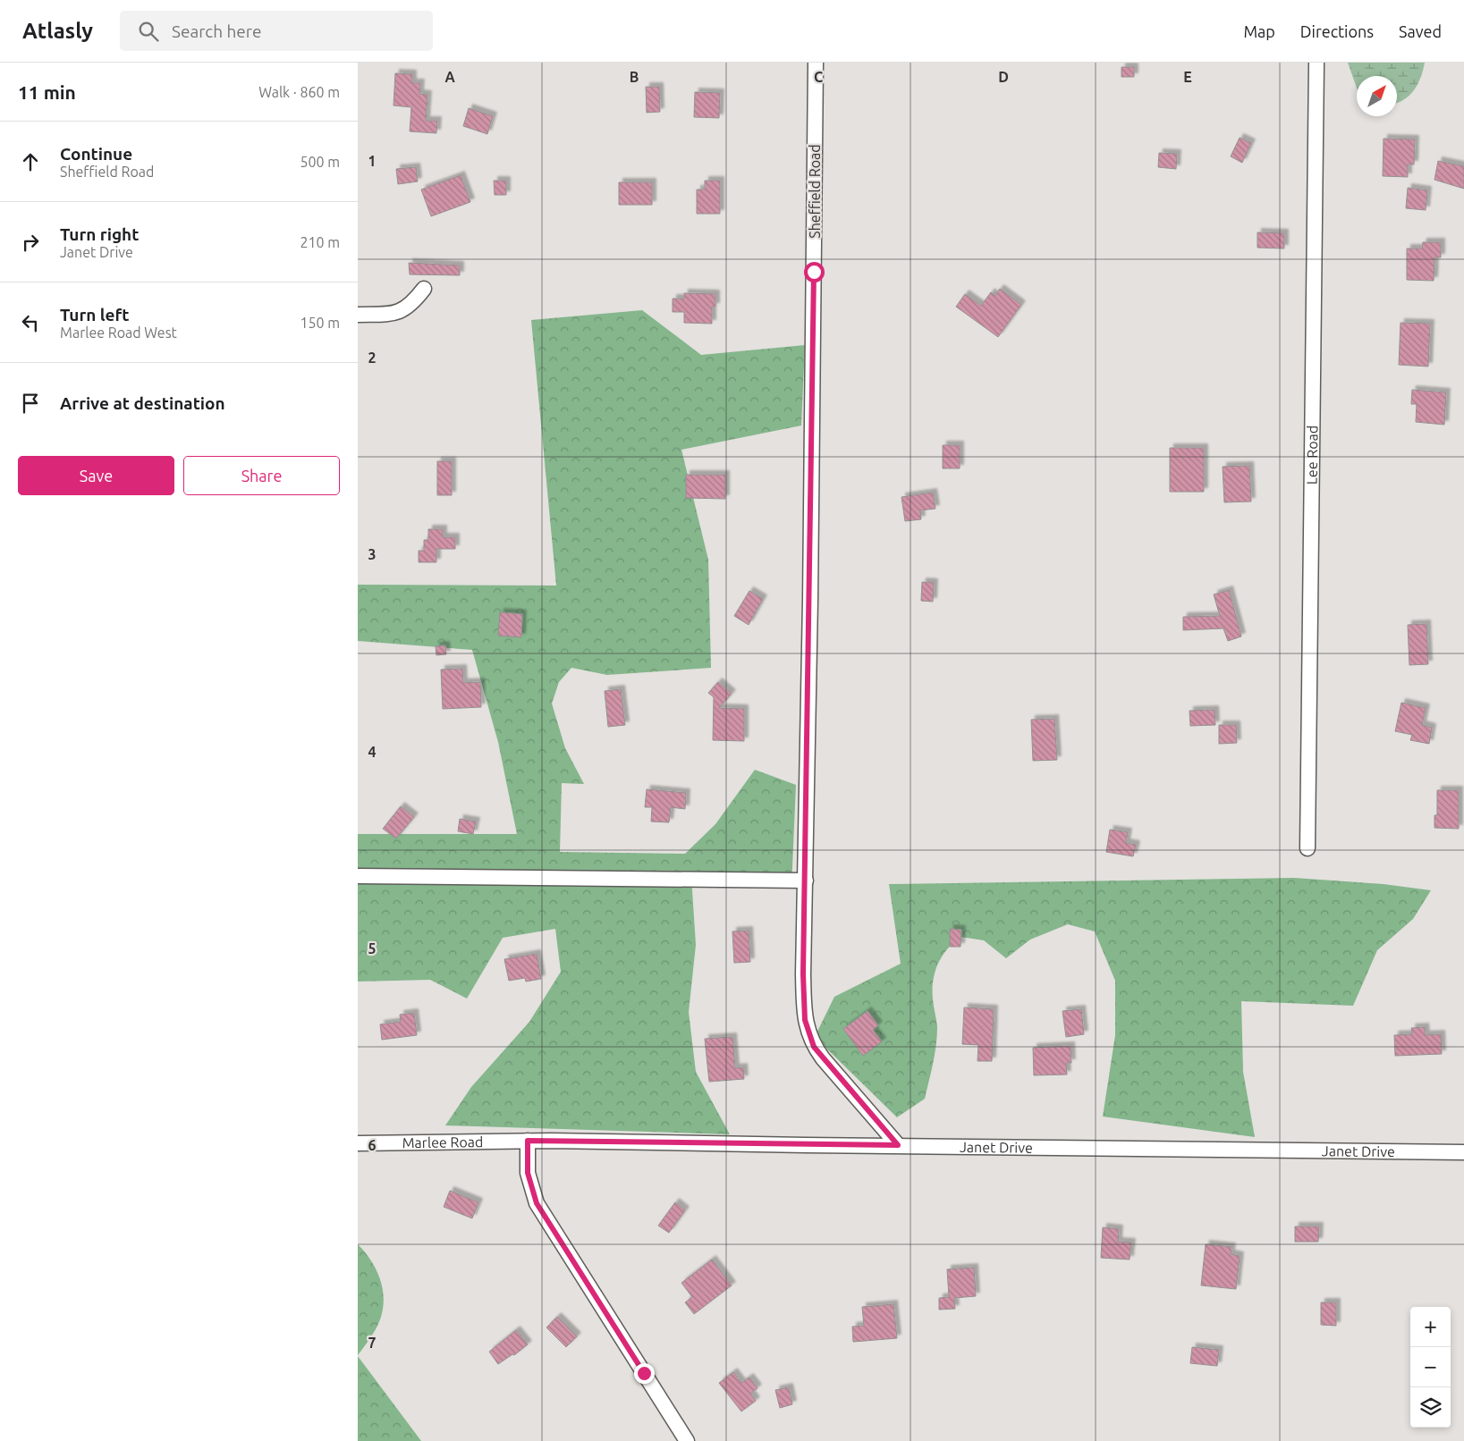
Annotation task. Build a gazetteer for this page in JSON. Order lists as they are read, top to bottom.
{
  "streets": {
    "street": [
      "Sheffield Road",
      "Lee Road",
      "Marlee Road",
      "Janet Drive"
    ]
  },
  "crossings": [
    ["Sheffield Road", "Janet Drive"],
    ["Marlee Road", "Janet Drive"]
  ],
  "north": "top right",
  "page": {
    "header": "Atlasly",
    "search": "Search here",
    "nav": ["Map", "Directions", "Saved"],
    "heading": ["11 min", "Walk · 860 m"],
    "list": [
      ["Continue", "Sheffield Road", "500 m"],
      ["Turn right", "Janet Drive", "210 m"],
      ["Turn left", "Marlee Road West", "150 m"],
      "Arrive at destination"
    ],
    "buttons": ["Save", "Share"],
    "map_buttons": ["+", "−"]
  },
  "grid": {
    "columns": [
      "A",
      "B",
      "C",
      "D",
      "E"
    ],
    "rows": [
      "1",
      "2",
      "3",
      "4",
      "5",
      "6",
      "7"
    ]
  }
}
